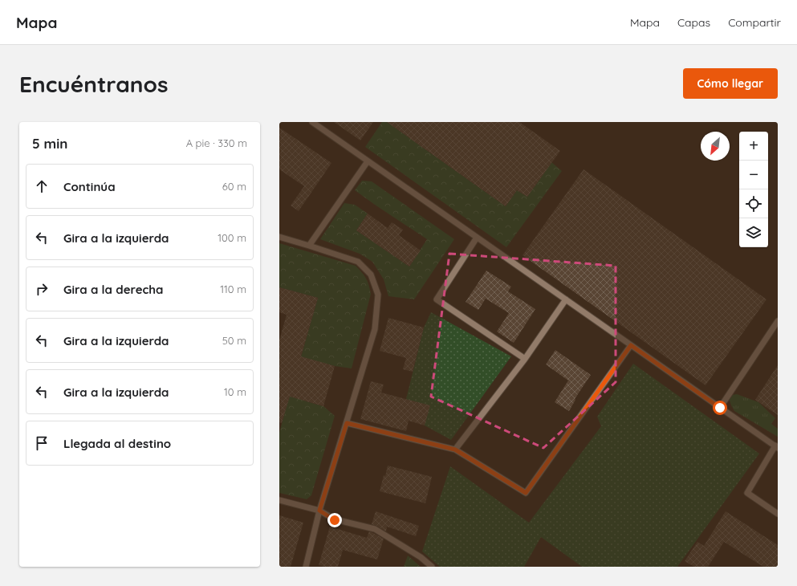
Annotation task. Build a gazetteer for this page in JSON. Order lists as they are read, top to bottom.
{
  "north": "bottom left",
  "page": {
    "header": "Mapa",
    "nav": ["Mapa", "Capas", "Compartir"],
    "buttons": "Cómo llegar",
    "title": "Encuéntranos",
    "heading": ["5 min", "A pie · 330 m"],
    "map_buttons": ["+", "−"],
    "list": [
      ["Continúa", "60 m"],
      ["Gira a la izquierda", "100 m"],
      ["Gira a la derecha", "110 m"],
      ["Gira a la izquierda", "50 m"],
      ["Gira a la izquierda", "10 m"],
      "Llegada al destino"
    ]
  }
}
